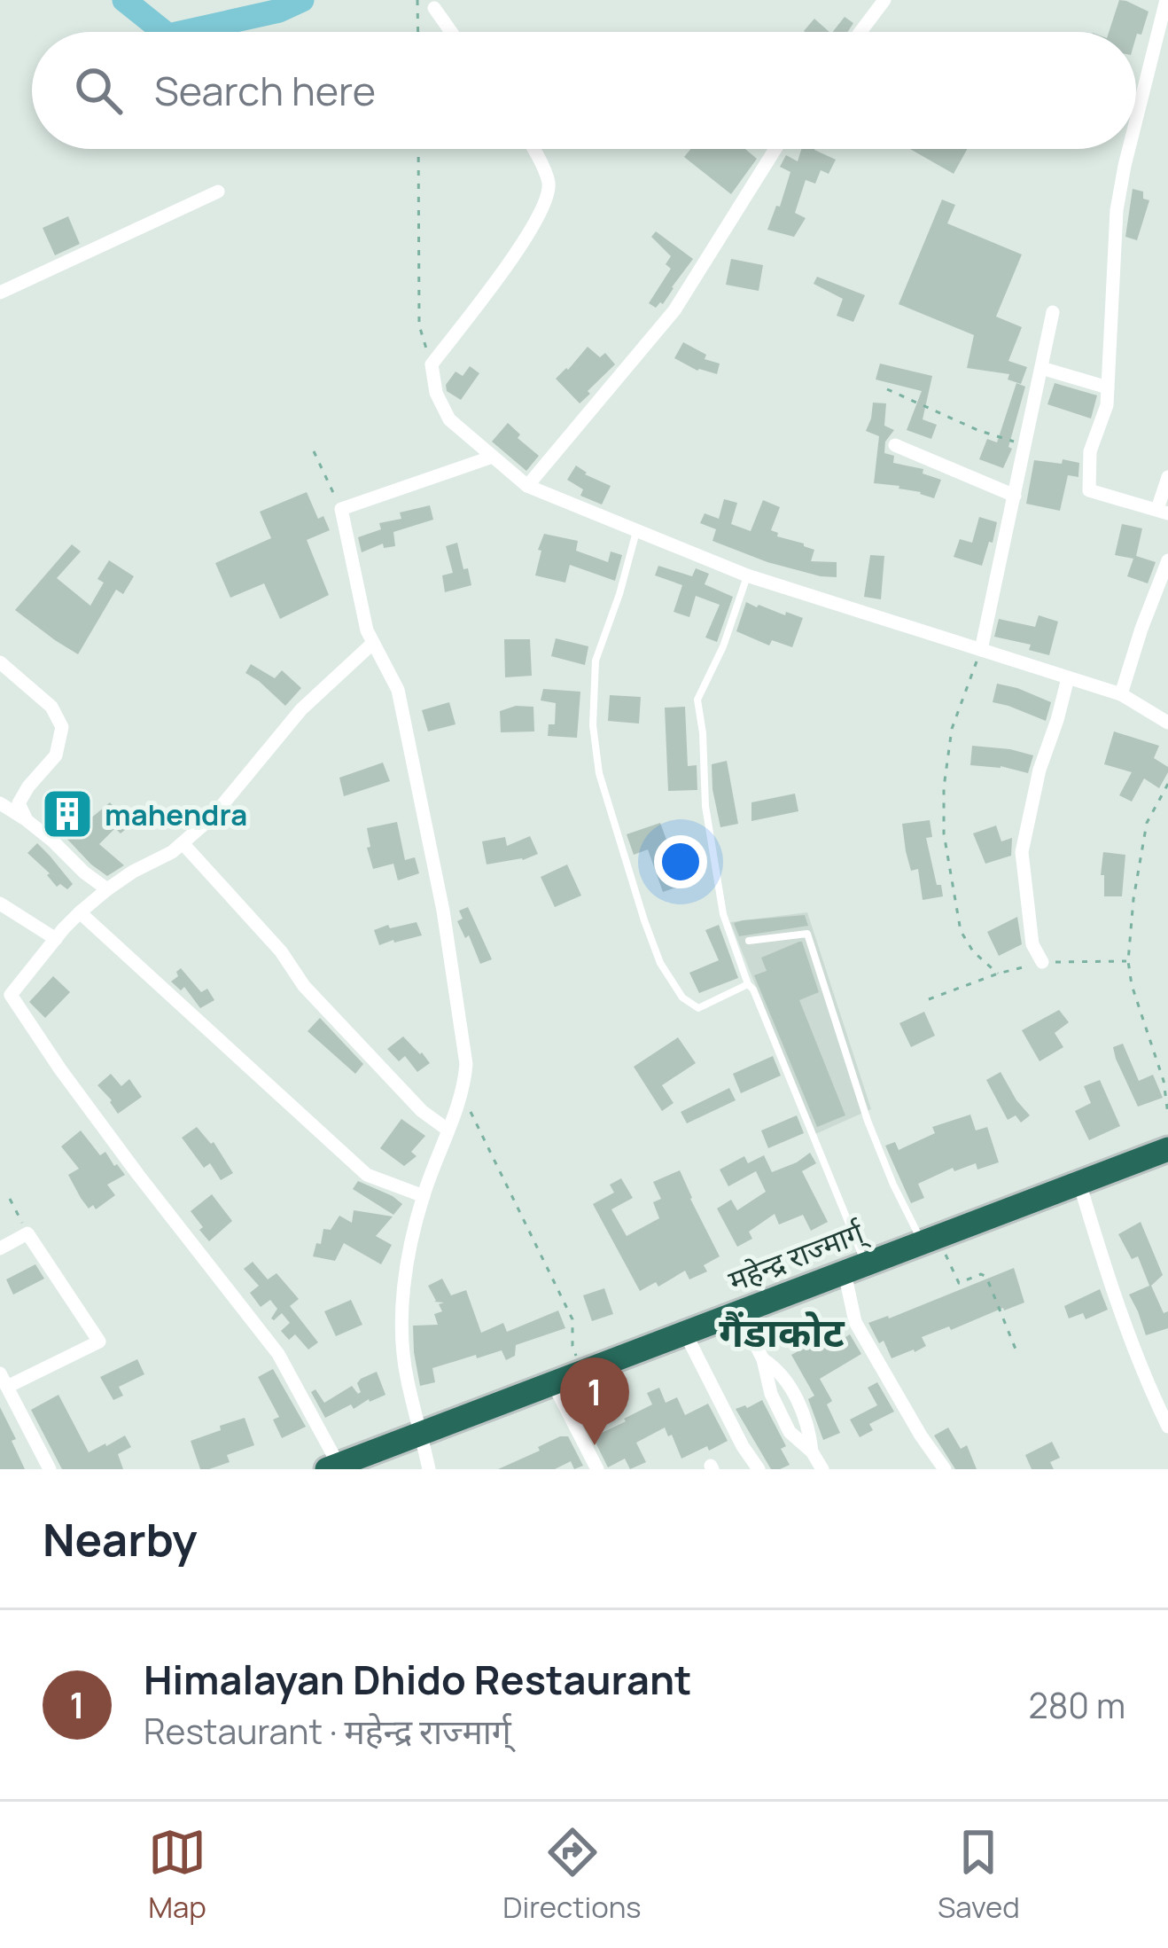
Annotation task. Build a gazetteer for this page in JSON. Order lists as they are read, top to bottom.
{
  "streets": {
    "highway": ["महेन्द्र राज्मार्ग्"]
  },
  "districts": ["गैंडाकोट"],
  "places": {
    "building": ["mahendra"]
  },
  "page": {
    "search": "Search here",
    "pins": "1",
    "heading": "Nearby",
    "list": [
      {
        "mark": "1",
        "name": "Himalayan Dhido Restaurant",
        "note": "Restaurant · महेन्द्र राज्मार्ग्",
        "value": "280 m"
      }
    ],
    "nav": ["Map", "Directions", "Saved"]
  }
}
